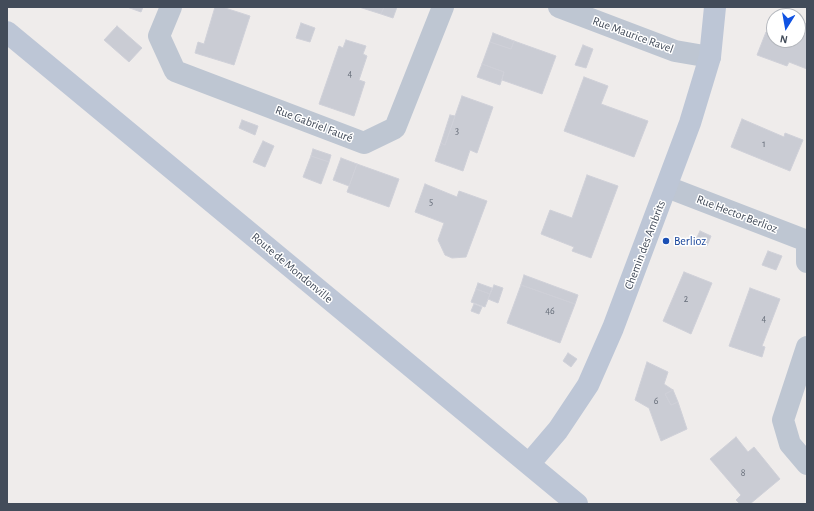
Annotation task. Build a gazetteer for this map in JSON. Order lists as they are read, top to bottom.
{
  "streets": {
    "main road": ["Chemin des Ambrits", "Route de Mondonville"],
    "street": ["Rue Maurice Ravel", "Rue Gabriel Fauré", "Rue Hector Berlioz"]
  },
  "crossings": [
    ["Rue Maurice Ravel", "Chemin des Ambrits"],
    ["Rue Hector Berlioz", "Chemin des Ambrits"],
    ["Chemin des Ambrits", "Route de Mondonville"]
  ],
  "places": ["Berlioz"],
  "house_numbers": [
    "4",
    "3",
    "1",
    "5",
    "2",
    "46",
    "4",
    "6",
    "8"
  ],
  "north": "bottom"
}
